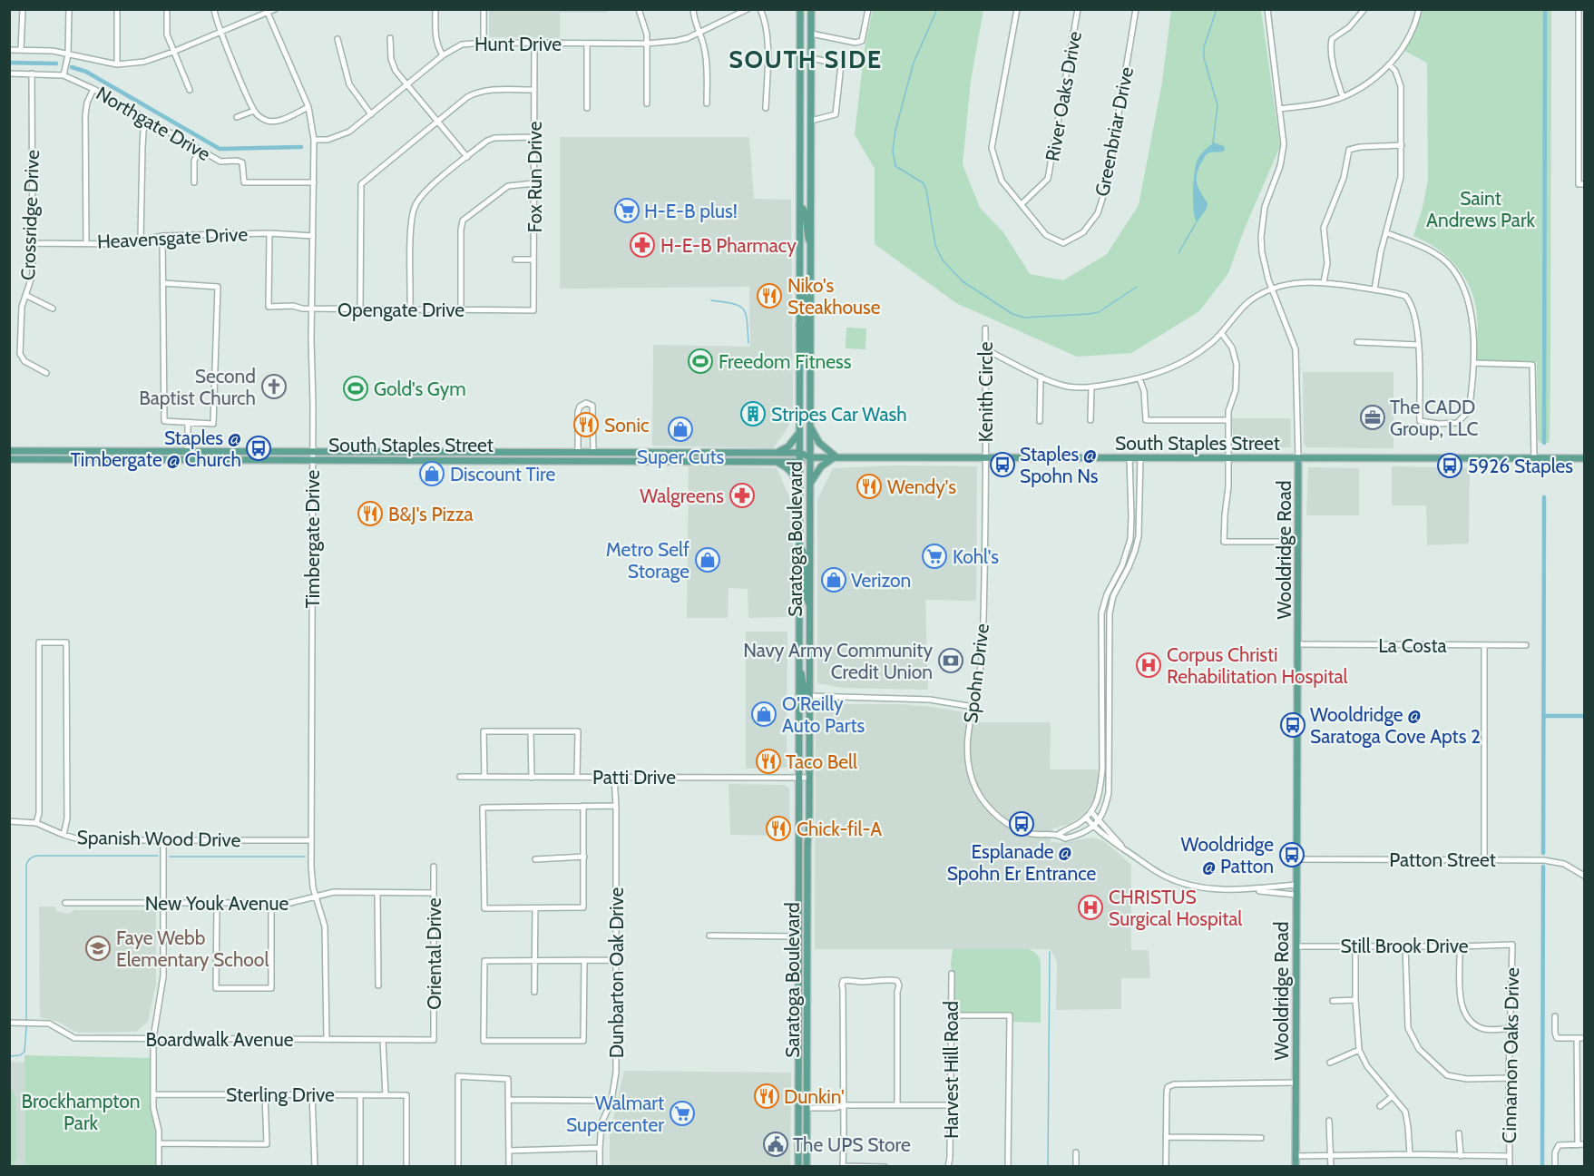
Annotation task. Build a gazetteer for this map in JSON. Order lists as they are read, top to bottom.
{
  "streets": {
    "main road": ["South Staples Street", "Saratoga Boulevard", "Wooldridge Road"],
    "street": [
      "Hunt Drive",
      "River Oaks Drive",
      "Northgate Drive",
      "Greenbriar Drive",
      "Fox Run Drive",
      "Crossridge Drive",
      "Heavensgate Drive",
      "Opengate Drive",
      "Kenith Circle",
      "Timbergate Drive",
      "La Costa",
      "Spohn Drive",
      "Patti Drive",
      "Spanish Wood Drive",
      "Patton Street",
      "New Youk Avenue",
      "Still Brook Drive",
      "Oriental Drive",
      "Dunbarton Oak Drive",
      "Boardwalk Avenue",
      "Cinnamon Oaks Drive",
      "Harvest Hill Road",
      "Sterling Drive"
    ]
  },
  "crossings": [
    ["Hunt Drive", "Fox Run Drive"],
    ["Hunt Drive", "Timbergate Drive"],
    ["River Oaks Drive", "Greenbriar Drive"],
    ["Northgate Drive", "Crossridge Drive"],
    ["Northgate Drive", "Timbergate Drive"],
    ["Fox Run Drive", "Opengate Drive"],
    ["Crossridge Drive", "Heavensgate Drive"],
    ["Heavensgate Drive", "Opengate Drive"],
    ["Heavensgate Drive", "Timbergate Drive"],
    ["Opengate Drive", "Timbergate Drive"],
    ["Kenith Circle", "South Staples Street"],
    ["Kenith Circle", "Spohn Drive"],
    ["South Staples Street", "Timbergate Drive"],
    ["South Staples Street", "Saratoga Boulevard"],
    ["South Staples Street", "Wooldridge Road"],
    ["South Staples Street", "Spohn Drive"],
    ["Timbergate Drive", "Spanish Wood Drive"],
    ["Timbergate Drive", "New Youk Avenue"],
    ["Timbergate Drive", "Boardwalk Avenue"],
    ["Saratoga Boulevard", "Patti Drive"],
    ["Wooldridge Road", "La Costa"],
    ["Wooldridge Road", "Patton Street"],
    ["Wooldridge Road", "Still Brook Drive"],
    ["Patti Drive", "Dunbarton Oak Drive"],
    ["New Youk Avenue", "Oriental Drive"],
    ["Still Brook Drive", "Cinnamon Oaks Drive"],
    ["Oriental Drive", "Boardwalk Avenue"]
  ],
  "districts": ["SOUTH SIDE"],
  "parks": ["Saint Andrews Park", "Brockhampton Park"],
  "places": {
    "supermarket": ["H-E-B plus!", "Kohl's", "Walmart Supercenter"],
    "pharmacy": ["H-E-B Pharmacy", "Walgreens"],
    "restaurant": [
      "Niko's Steakhouse",
      "Sonic",
      "Wendy's",
      "B&J's Pizza",
      "Taco Bell",
      "Chick-fil-A",
      "Dunkin'"
    ],
    "sports": ["Freedom Fitness", "Gold's Gym"],
    "church": ["Second Baptist Church"],
    "building": ["Stripes Car Wash"],
    "office": ["The CADD Group, LLC"],
    "shop": [
      "Super Cuts",
      "Discount Tire",
      "Metro Self Storage",
      "Verizon",
      "O'Reilly Auto Parts"
    ],
    "bus stop": [
      "Staples @ Timbergate @ Church",
      "Staples @ Spohn Ns",
      "5926 Staples",
      "Wooldridge @ Saratoga Cove Apts 2",
      "Esplanade @ Spohn Er Entrance",
      "Wooldridge @ Patton"
    ],
    "bank": ["Navy Army Community Credit Union"],
    "hospital": ["Corpus Christi Rehabilitation Hospital", "CHRISTUS Surgical Hospital"],
    "school or university": ["Faye Webb Elementary School"],
    "public building": ["The UPS Store"]
  }
}
